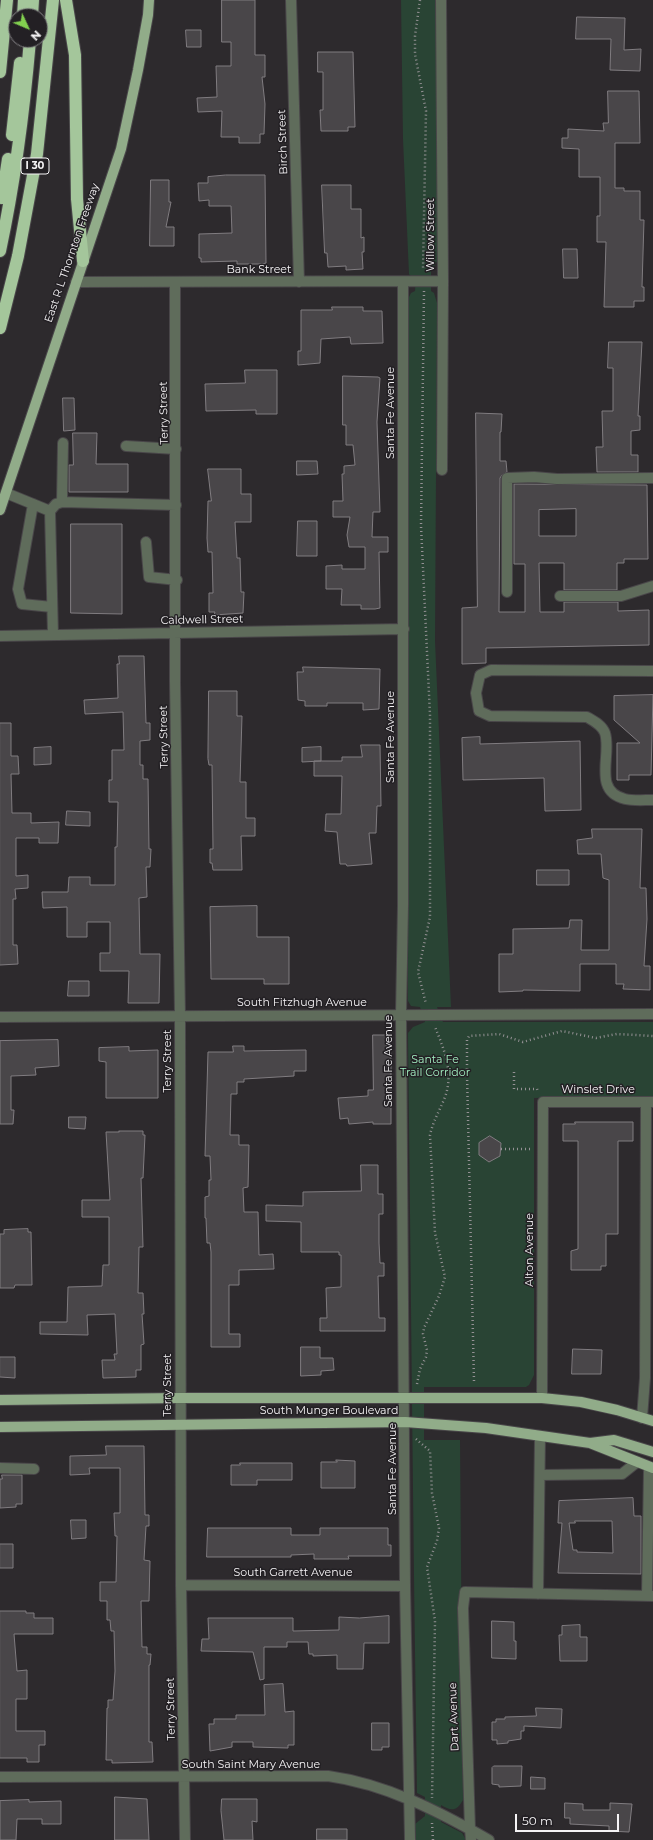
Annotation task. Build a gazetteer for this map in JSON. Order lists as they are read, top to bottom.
{
  "streets": {
    "highway": ["I 30"],
    "main road": ["East R L Thornton Freeway", "South Munger Boulevard"],
    "street": [
      "Birch Street",
      "Willow Street",
      "Bank Street",
      "Terry Street",
      "Santa Fe Avenue",
      "Caldwell Street",
      "South Fitzhugh Avenue",
      "Winslet Drive",
      "Alton Avenue",
      "South Garrett Avenue",
      "Dart Avenue",
      "South Saint Mary Avenue"
    ]
  },
  "crossings": [
    ["Birch Street", "Bank Street"],
    ["Willow Street", "Bank Street"],
    ["East R L Thornton Freeway", "Bank Street"],
    ["Bank Street", "Terry Street"],
    ["Bank Street", "Santa Fe Avenue"],
    ["Terry Street", "Caldwell Street"],
    ["Terry Street", "South Fitzhugh Avenue"],
    ["Terry Street", "South Munger Boulevard"],
    ["Terry Street", "South Garrett Avenue"],
    ["Terry Street", "South Saint Mary Avenue"],
    ["Santa Fe Avenue", "Caldwell Street"],
    ["Santa Fe Avenue", "South Fitzhugh Avenue"],
    ["Santa Fe Avenue", "South Munger Boulevard"],
    ["Santa Fe Avenue", "South Garrett Avenue"],
    ["Santa Fe Avenue", "South Saint Mary Avenue"],
    ["Winslet Drive", "Alton Avenue"],
    ["Alton Avenue", "South Munger Boulevard"],
    ["Dart Avenue", "South Saint Mary Avenue"]
  ],
  "parks": ["Santa Fe Trail Corridor"],
  "scale_bar": "50 m",
  "north": "bottom right"
}
